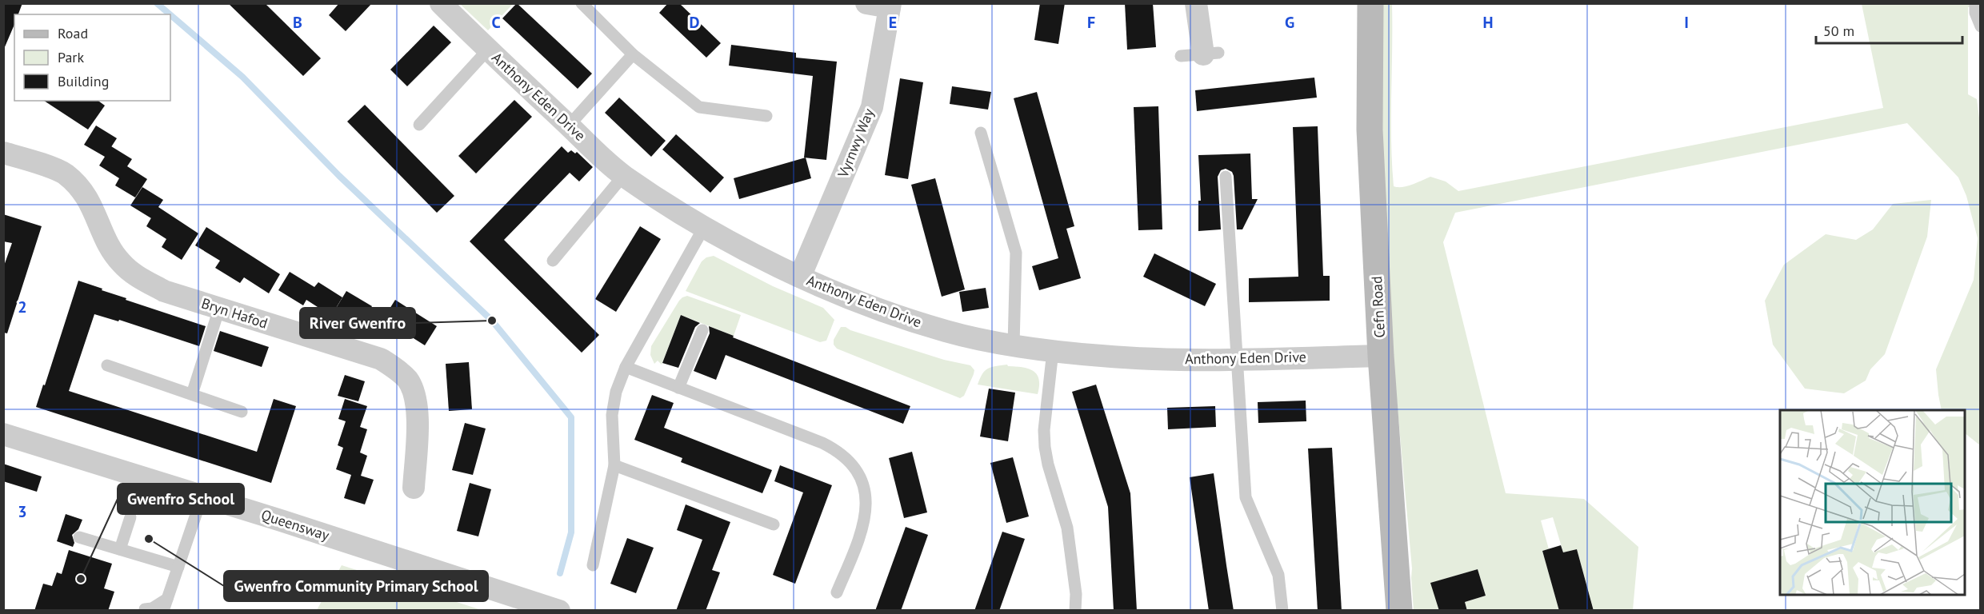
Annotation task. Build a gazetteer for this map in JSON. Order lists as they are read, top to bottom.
{
  "streets": {
    "street": [
      "Anthony Eden Drive",
      "Vyrnwy Way",
      "Cefn Road",
      "Bryn Hafod",
      "Queensway"
    ]
  },
  "crossings": [
    ["Anthony Eden Drive", "Vyrnwy Way"],
    ["Anthony Eden Drive", "Cefn Road"]
  ],
  "places": ["River Gwenfro", "Gwenfro Community Primary School", "Gwenfro School"],
  "legend": ["Road", "Park", "Building"],
  "scale_bar": "50 m",
  "grid": {
    "columns": [
      "B",
      "C",
      "D",
      "E",
      "F",
      "G",
      "H",
      "I"
    ],
    "rows": ["2", "3"]
  }
}
